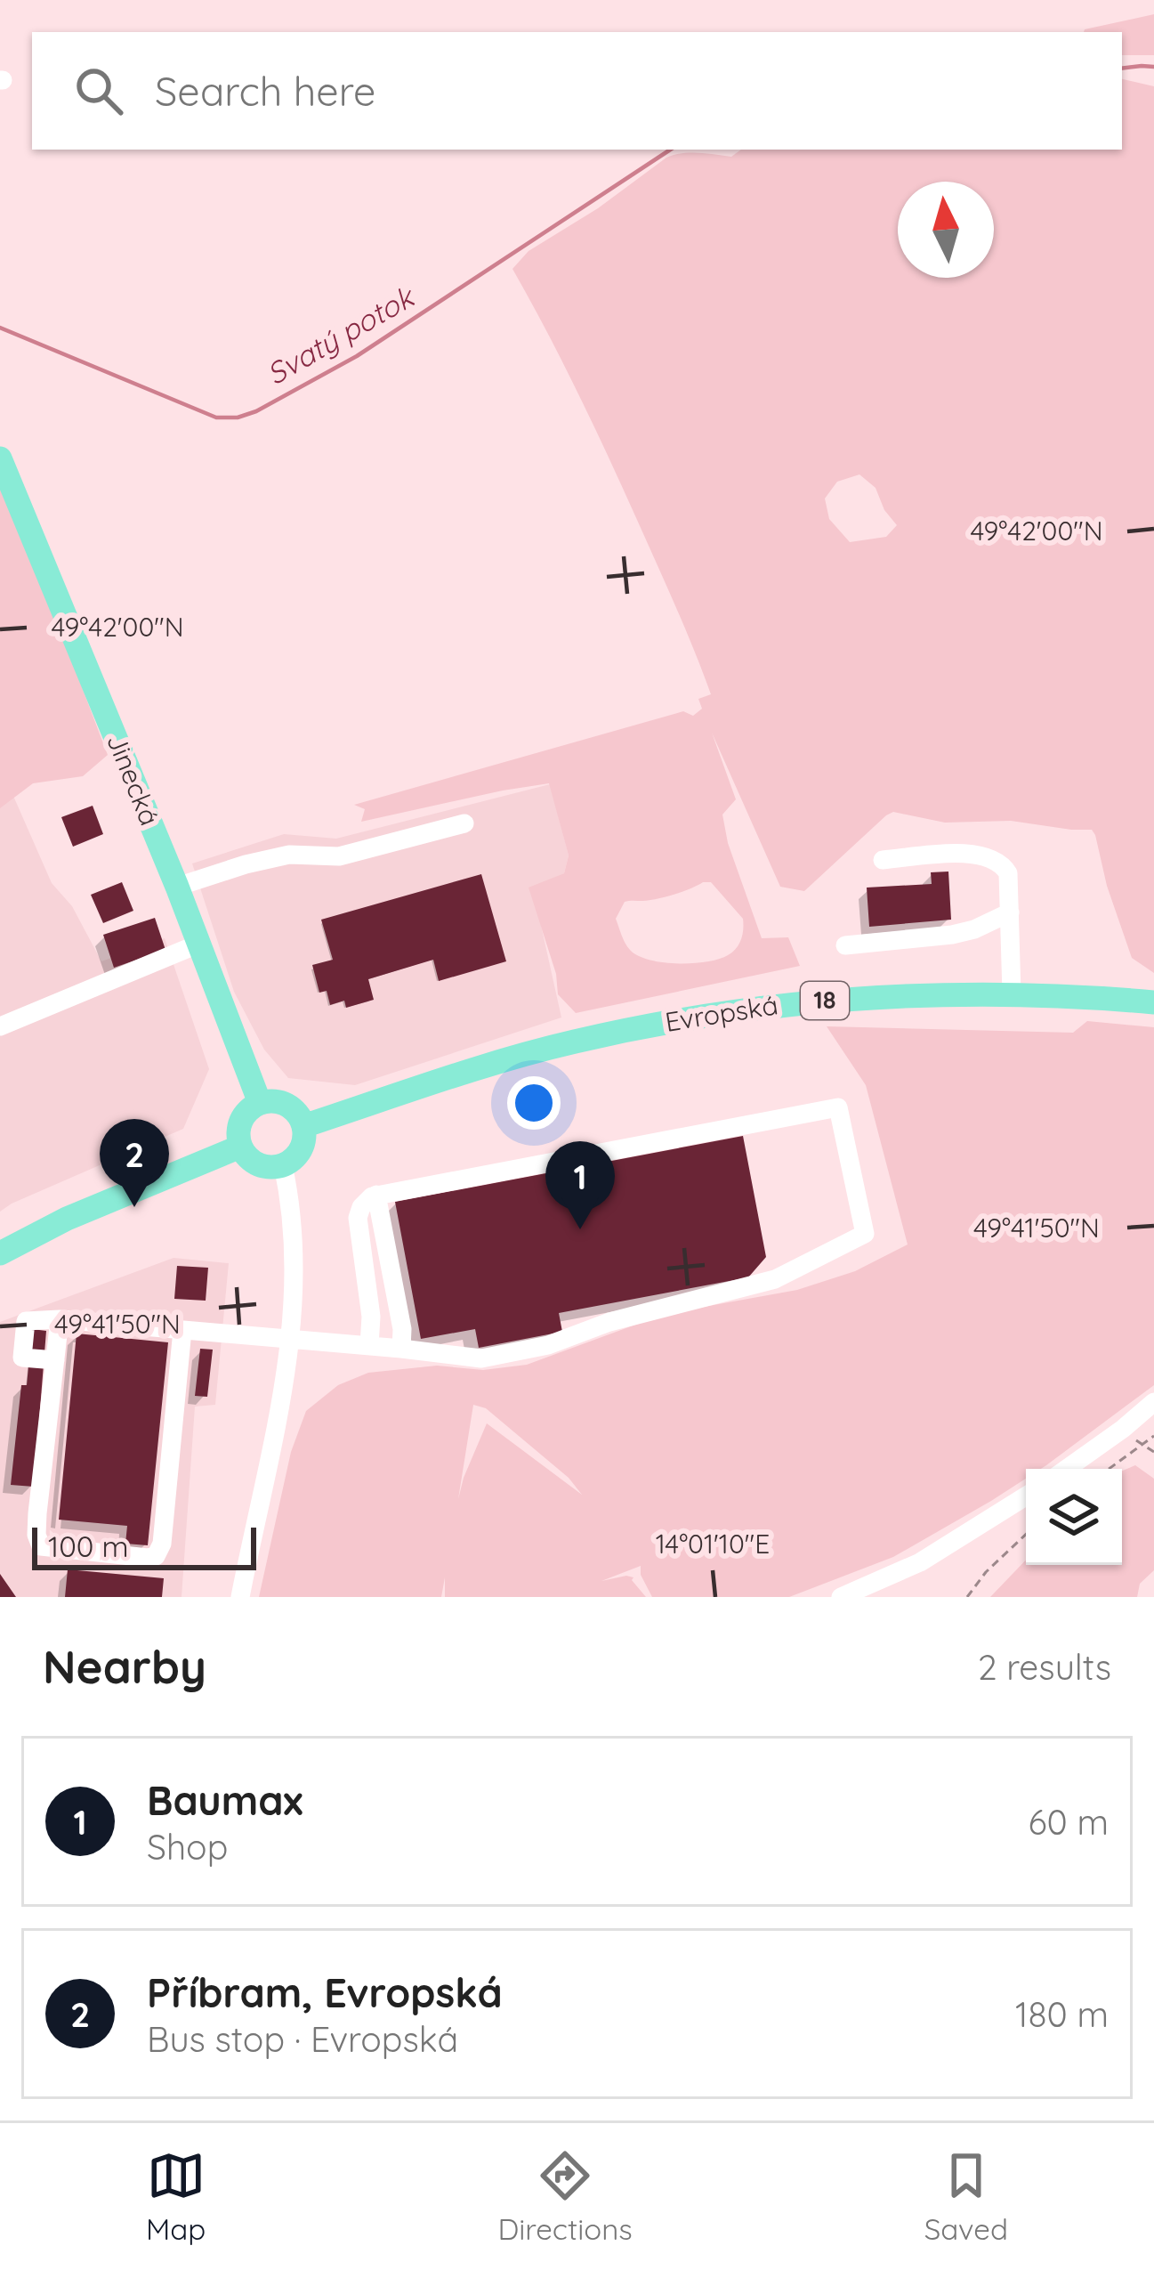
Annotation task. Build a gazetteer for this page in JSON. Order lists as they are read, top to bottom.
{
  "streets": {
    "main road": ["Jinecká", "18", "Evropská"]
  },
  "crossings": [
    ["Jinecká", "Evropská"]
  ],
  "water": ["Svatý potok"],
  "scale_bar": "100 m",
  "north": "top",
  "page": {
    "search": "Search here",
    "pins": ["2", "1"],
    "scale": "100 m",
    "heading": ["Nearby", "2 results"],
    "list": [
      {
        "mark": "1",
        "name": "Baumax",
        "note": "Shop",
        "value": "60 m"
      },
      {
        "mark": "2",
        "name": "Příbram, Evropská",
        "note": "Bus stop · Evropská",
        "value": "180 m"
      }
    ],
    "nav": ["Map", "Directions", "Saved"]
  },
  "coordinates": ["49°42'00\"N", "49°41'50\"N", "14°01'10\"E"]
}
